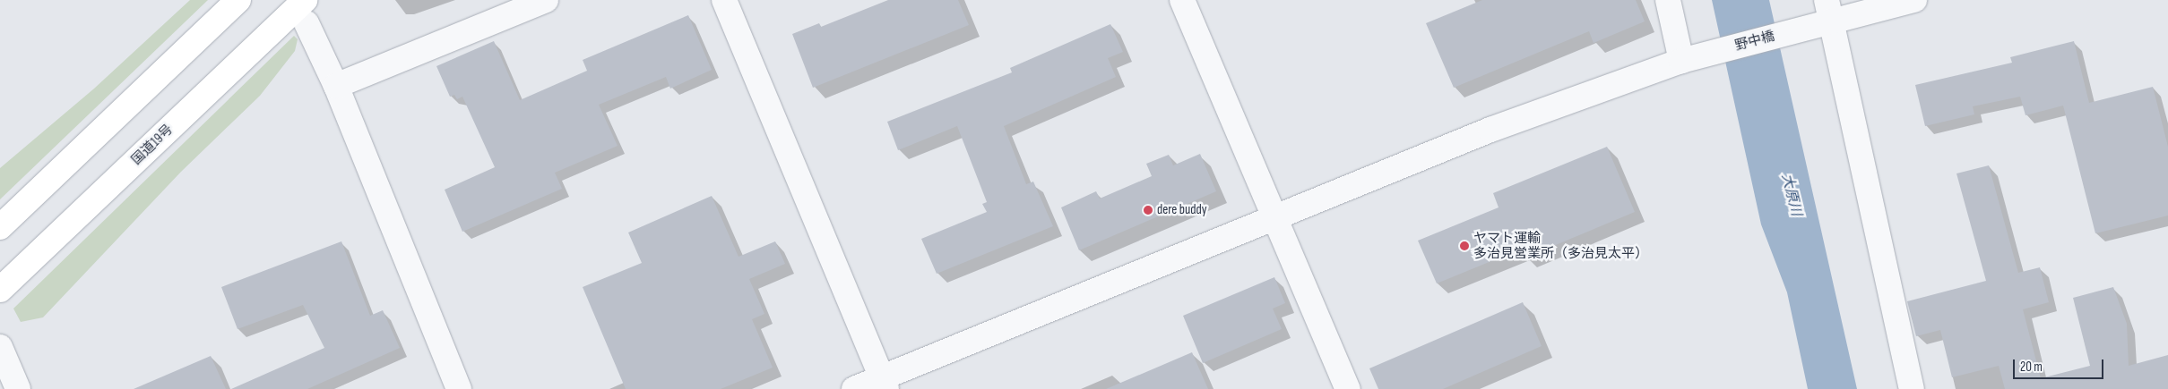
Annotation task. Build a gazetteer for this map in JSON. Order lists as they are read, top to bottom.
{
  "streets": {
    "highway": ["国道19号"],
    "street": ["野中橋"]
  },
  "water": ["大原川"],
  "places": ["dere buddy", "ヤマト運輸 多治見営業所（多治見太平）"],
  "scale_bar": "20 m"
}
